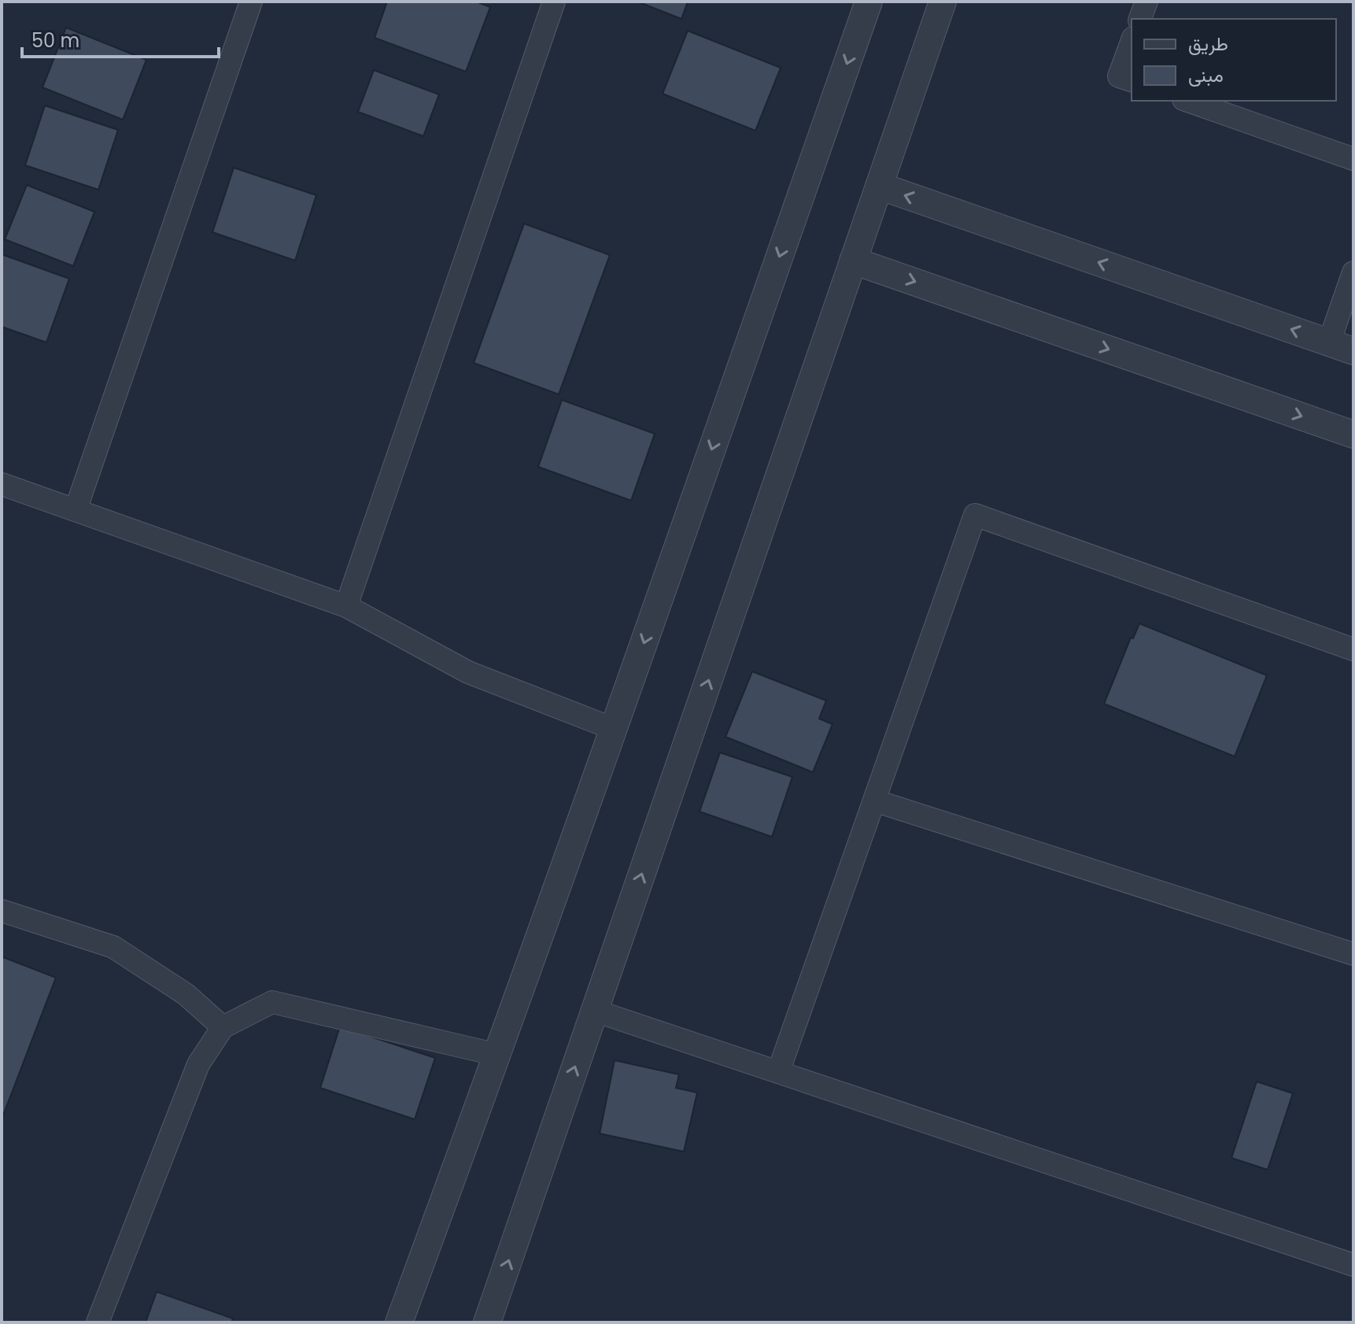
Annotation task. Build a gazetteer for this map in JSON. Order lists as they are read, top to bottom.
{
  "legend": ["طريق", "مبنى"],
  "scale_bar": "50 m"
}
